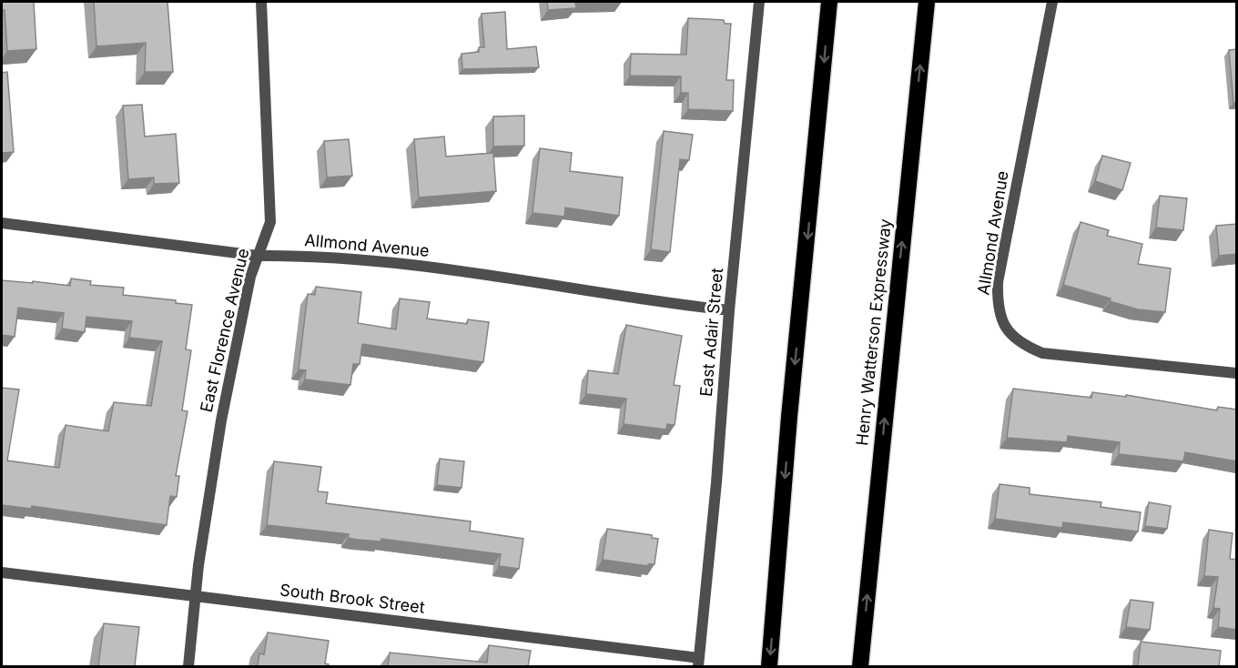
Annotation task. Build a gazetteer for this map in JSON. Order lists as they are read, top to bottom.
{
  "streets": {
    "highway": ["Henry Watterson Expressway"],
    "street": [
      "Allmond Avenue",
      "East Florence Avenue",
      "East Adair Street",
      "South Brook Street"
    ]
  },
  "crossings": [
    ["Allmond Avenue", "East Florence Avenue"],
    ["Allmond Avenue", "East Adair Street"],
    ["East Florence Avenue", "South Brook Street"],
    ["East Adair Street", "South Brook Street"]
  ]
}
